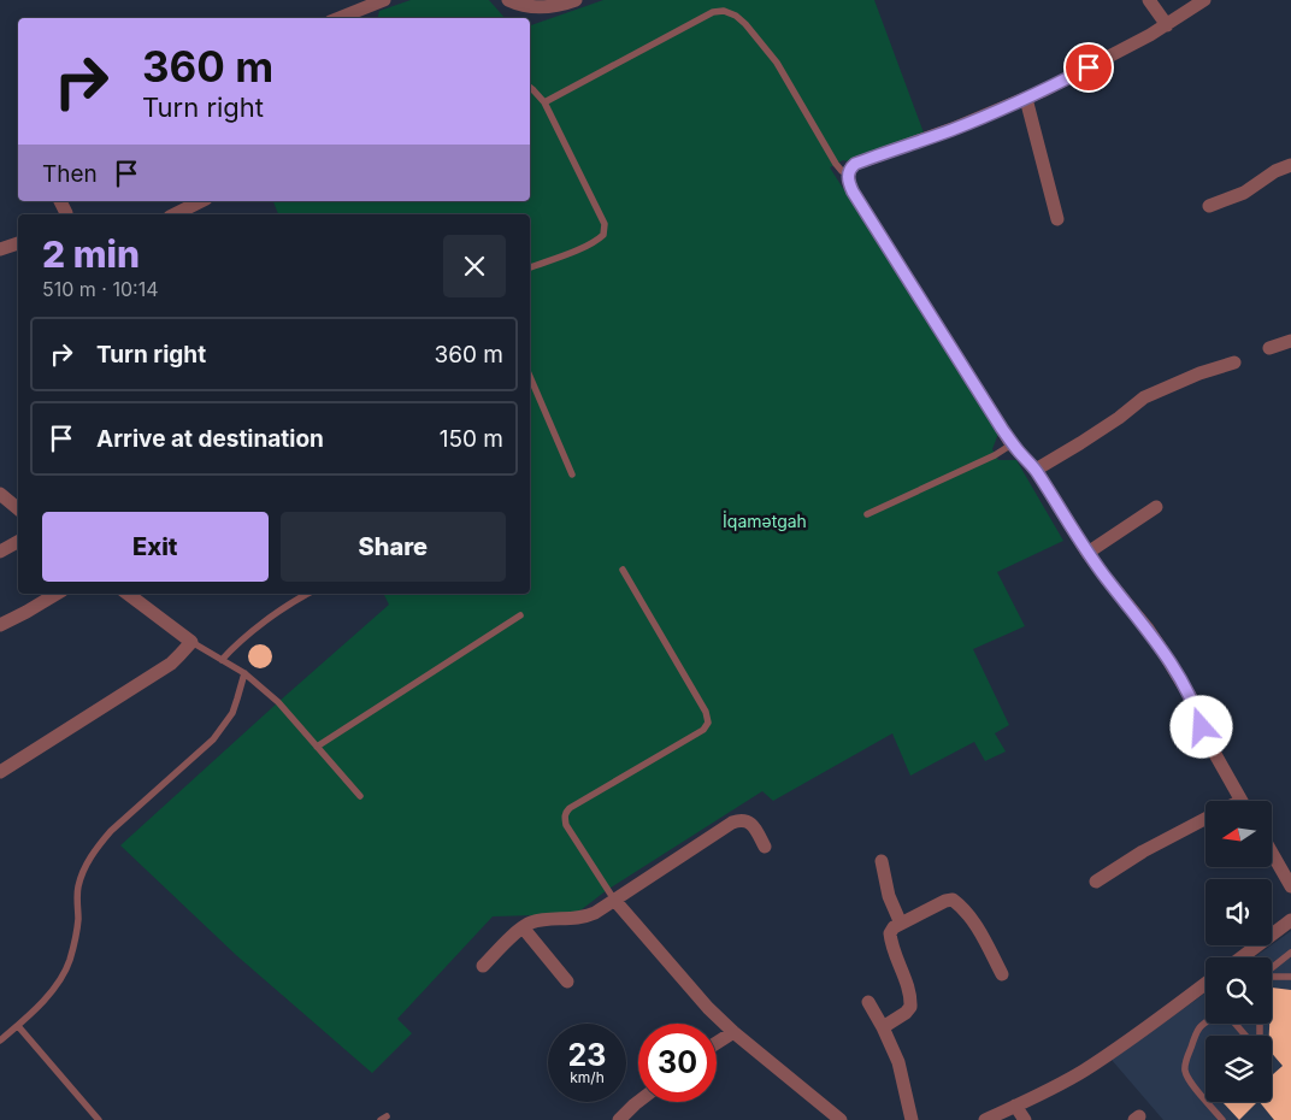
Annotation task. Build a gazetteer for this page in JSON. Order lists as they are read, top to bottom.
{
  "parks": ["İqamətgah"],
  "north": "left",
  "page": {
    "turn": ["360 m", "Turn right"],
    "then": "Then",
    "heading": ["2 min", "510 m · 10:14"],
    "list": [
      {
        "name": "Turn right",
        "value": "360 m"
      },
      {
        "name": "Arrive at destination",
        "value": "150 m"
      }
    ],
    "buttons": ["Exit", "Share"],
    "speed": "23 km/h",
    "limit": "30"
  }
}
